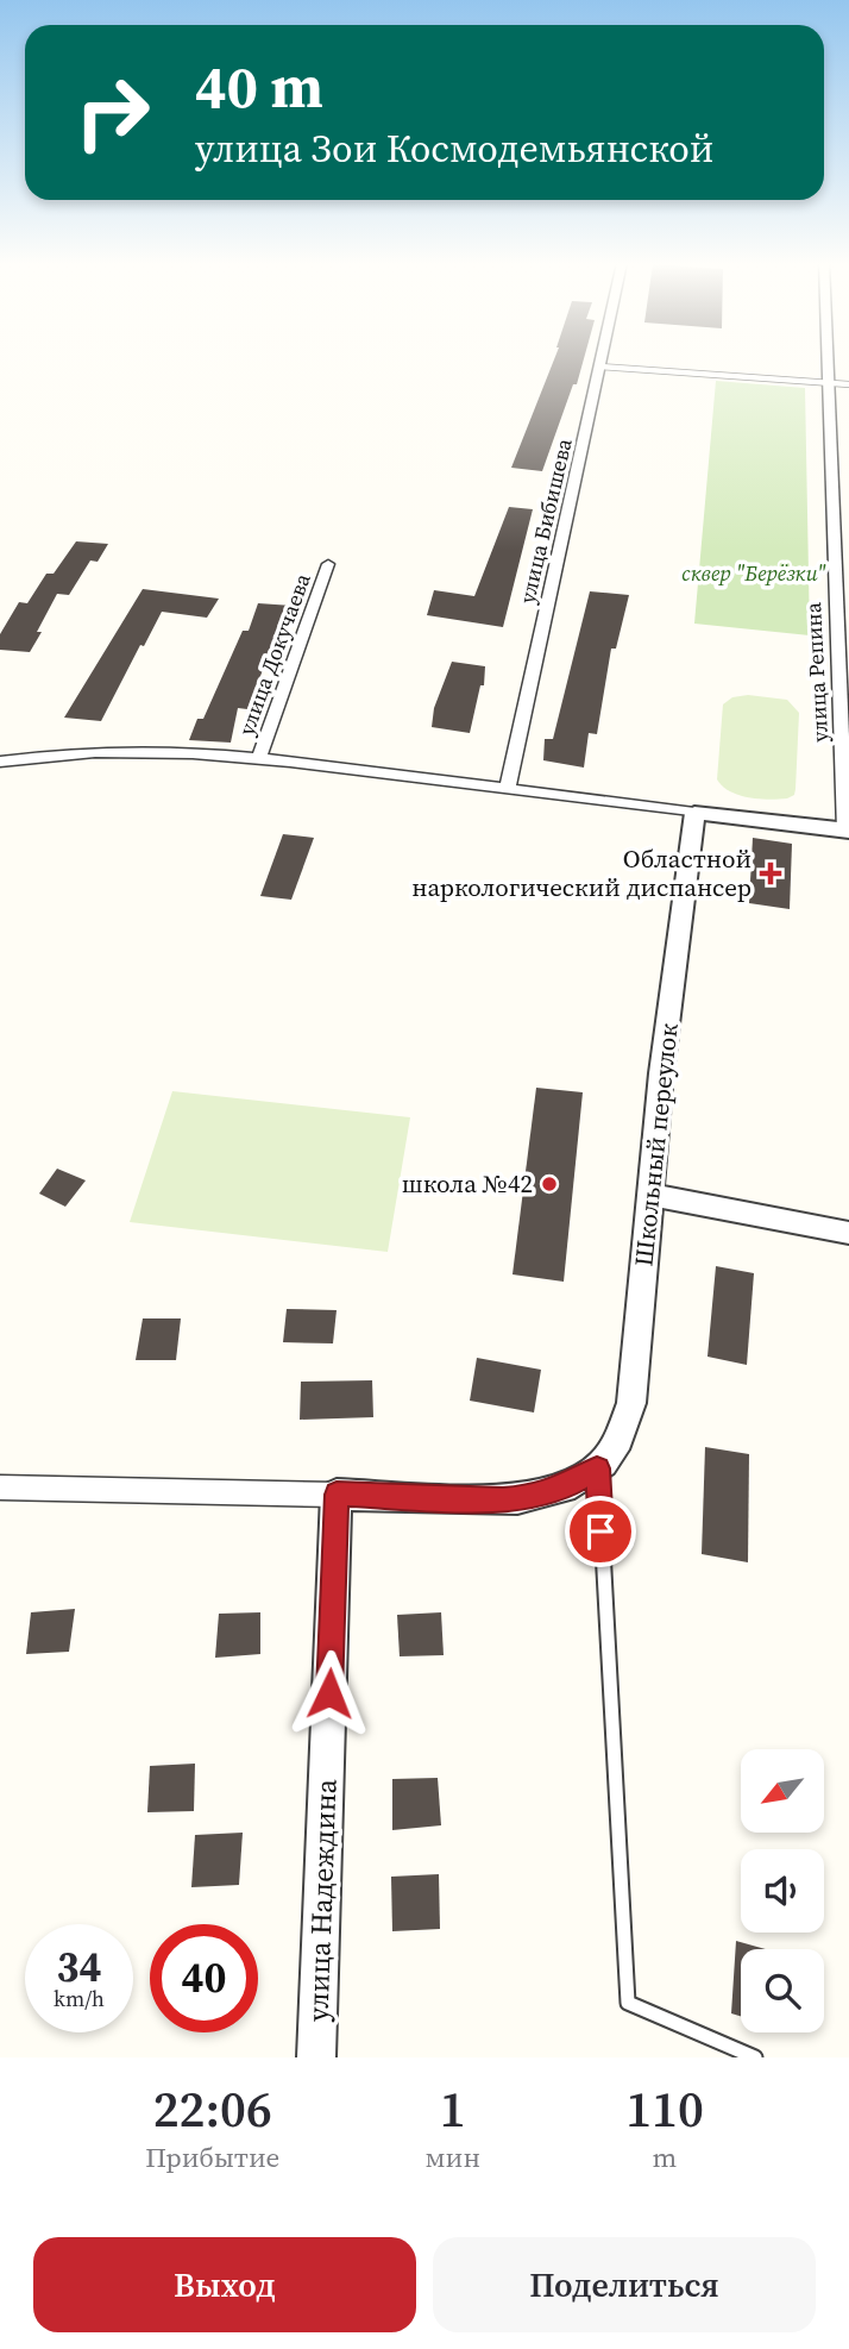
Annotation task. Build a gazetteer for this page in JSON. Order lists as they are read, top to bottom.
{
  "streets": {
    "street": [
      "улица Бибишева",
      "улица Докучаева",
      "улица Репина",
      "Школьный переулок",
      "улица Надеждина"
    ]
  },
  "parks": ["сквер \"Берёзки\""],
  "places": {
    "health": ["Областной наркологический диспансер"],
    "other": ["школа №42"]
  },
  "north": "bottom left",
  "page": {
    "turn": ["40 m", "улица Зои Космодемьянской"],
    "speed": "34 km/h",
    "limit": "40",
    "eta": [
      "22:06",
      "Прибытие",
      "1",
      "мин",
      "110",
      "m"
    ],
    "buttons": ["Выход", "Поделиться"]
  }
}
